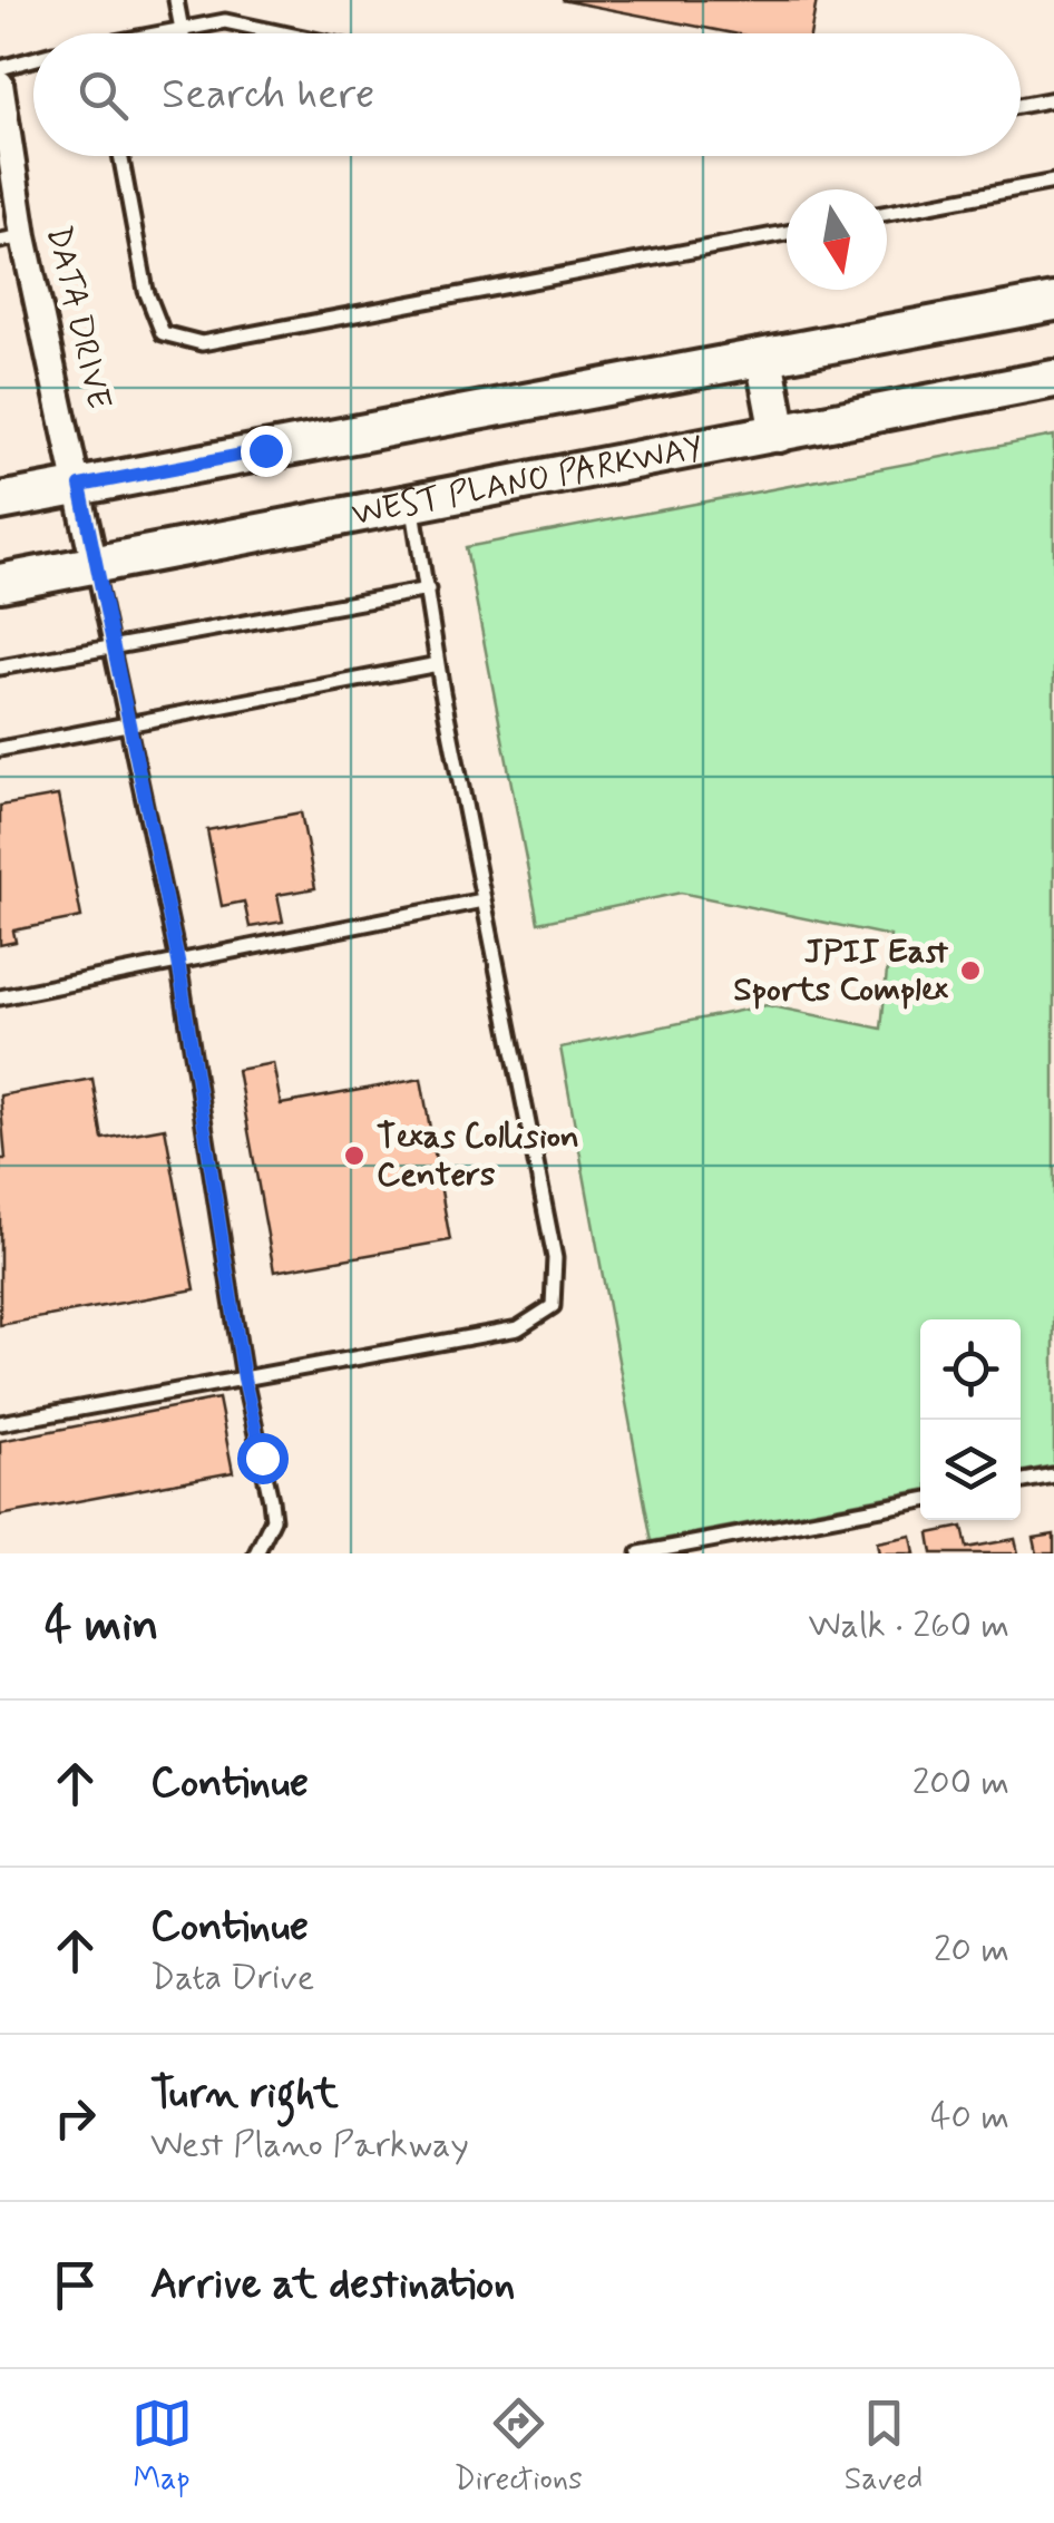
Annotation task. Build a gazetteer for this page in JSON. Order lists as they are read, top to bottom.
{
  "streets": {
    "main road": ["WEST PLANO PARKWAY"],
    "street": ["DATA DRIVE"]
  },
  "crossings": [
    ["DATA DRIVE", "WEST PLANO PARKWAY"]
  ],
  "places": ["JPII East Sports Complex", "Texas Collision Centers"],
  "north": "bottom",
  "page": {
    "search": "Search here",
    "heading": ["4 min", "Walk · 260 m"],
    "list": [
      ["Continue", "200 m"],
      ["Continue", "Data Drive", "20 m"],
      ["Turn right", "West Plano Parkway", "40 m"],
      "Arrive at destination"
    ],
    "nav": ["Map", "Directions", "Saved"]
  }
}
